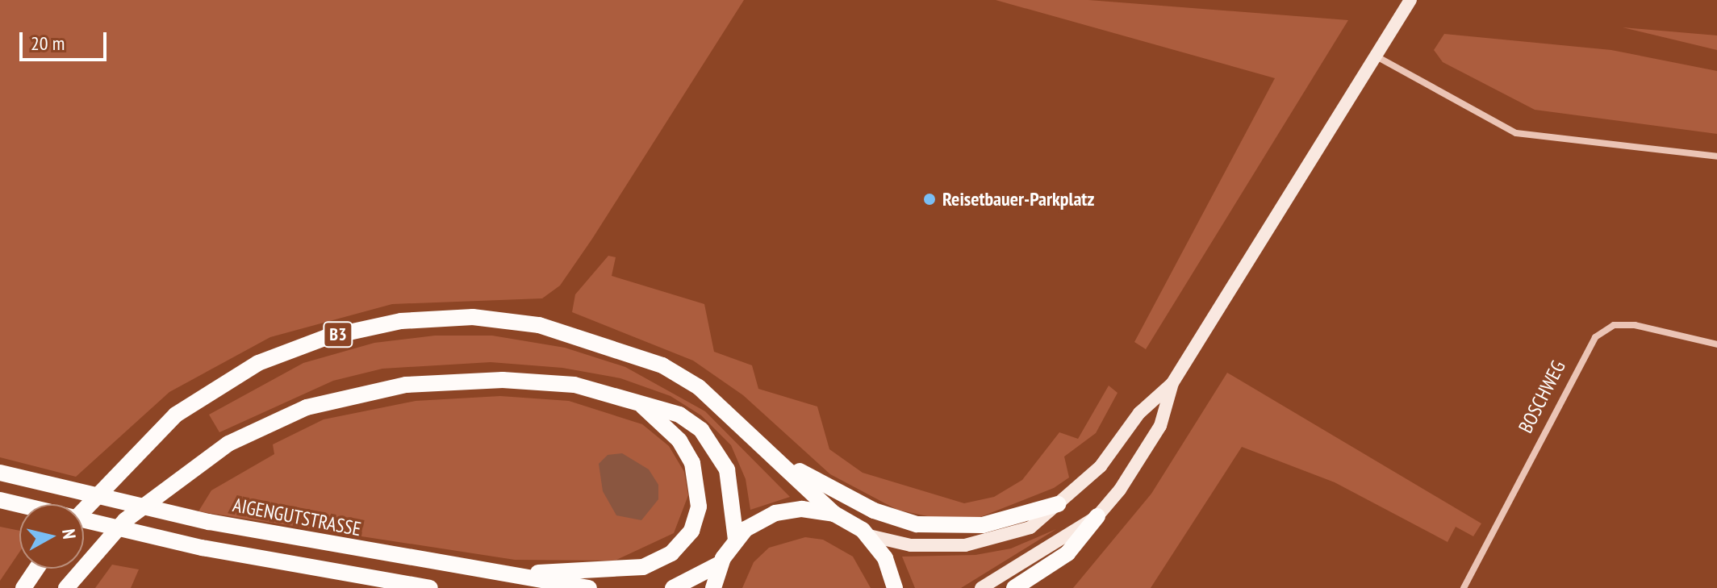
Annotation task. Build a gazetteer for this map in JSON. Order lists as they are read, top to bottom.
{
  "streets": {
    "main road": ["B3", "AIGENGUTSTRASSE"],
    "street": ["BOSCHWEG"]
  },
  "places": ["Reisetbauer-Parkplatz"],
  "scale_bar": "20 m",
  "north": "right"
}
